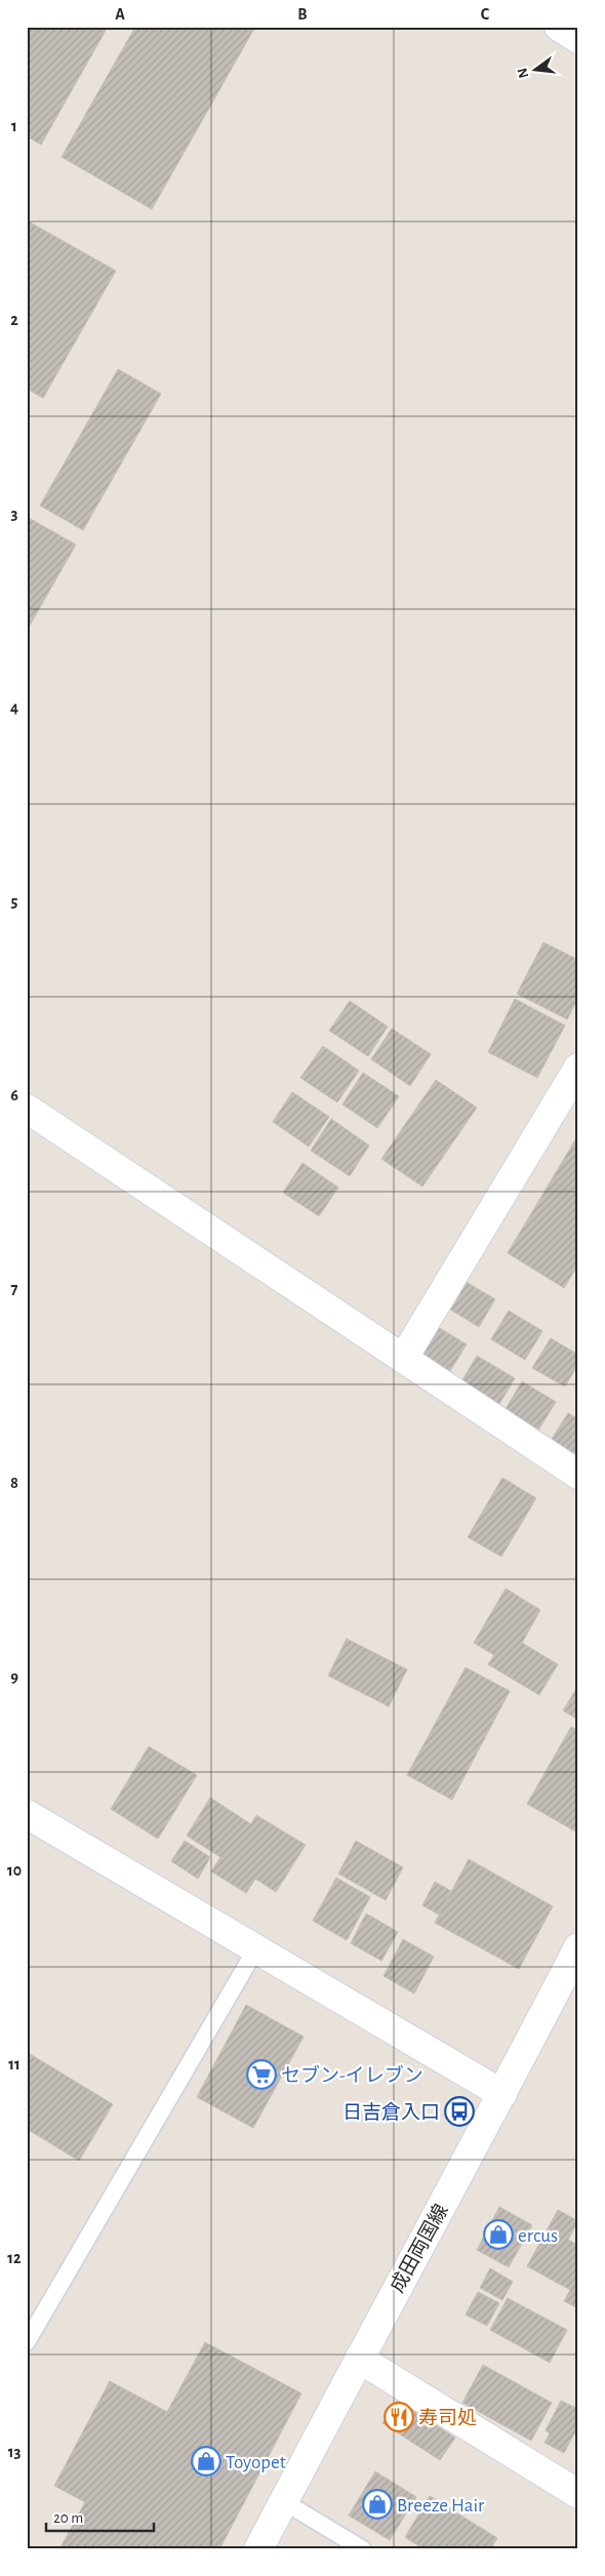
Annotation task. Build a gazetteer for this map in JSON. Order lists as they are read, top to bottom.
{
  "streets": {
    "street": ["成田両国線"]
  },
  "places": {
    "supermarket": ["セブン-イレブン"],
    "bus stop": ["日吉倉入口"],
    "shop": ["ercus", "Toyopet", "Breeze Hair"],
    "restaurant": ["寿司処"]
  },
  "scale_bar": "20 m",
  "north": "left",
  "grid": {
    "columns": ["A", "B", "C"],
    "rows": [
      "1",
      "2",
      "3",
      "4",
      "5",
      "6",
      "7",
      "8",
      "9",
      "10",
      "11",
      "12",
      "13"
    ]
  }
}
